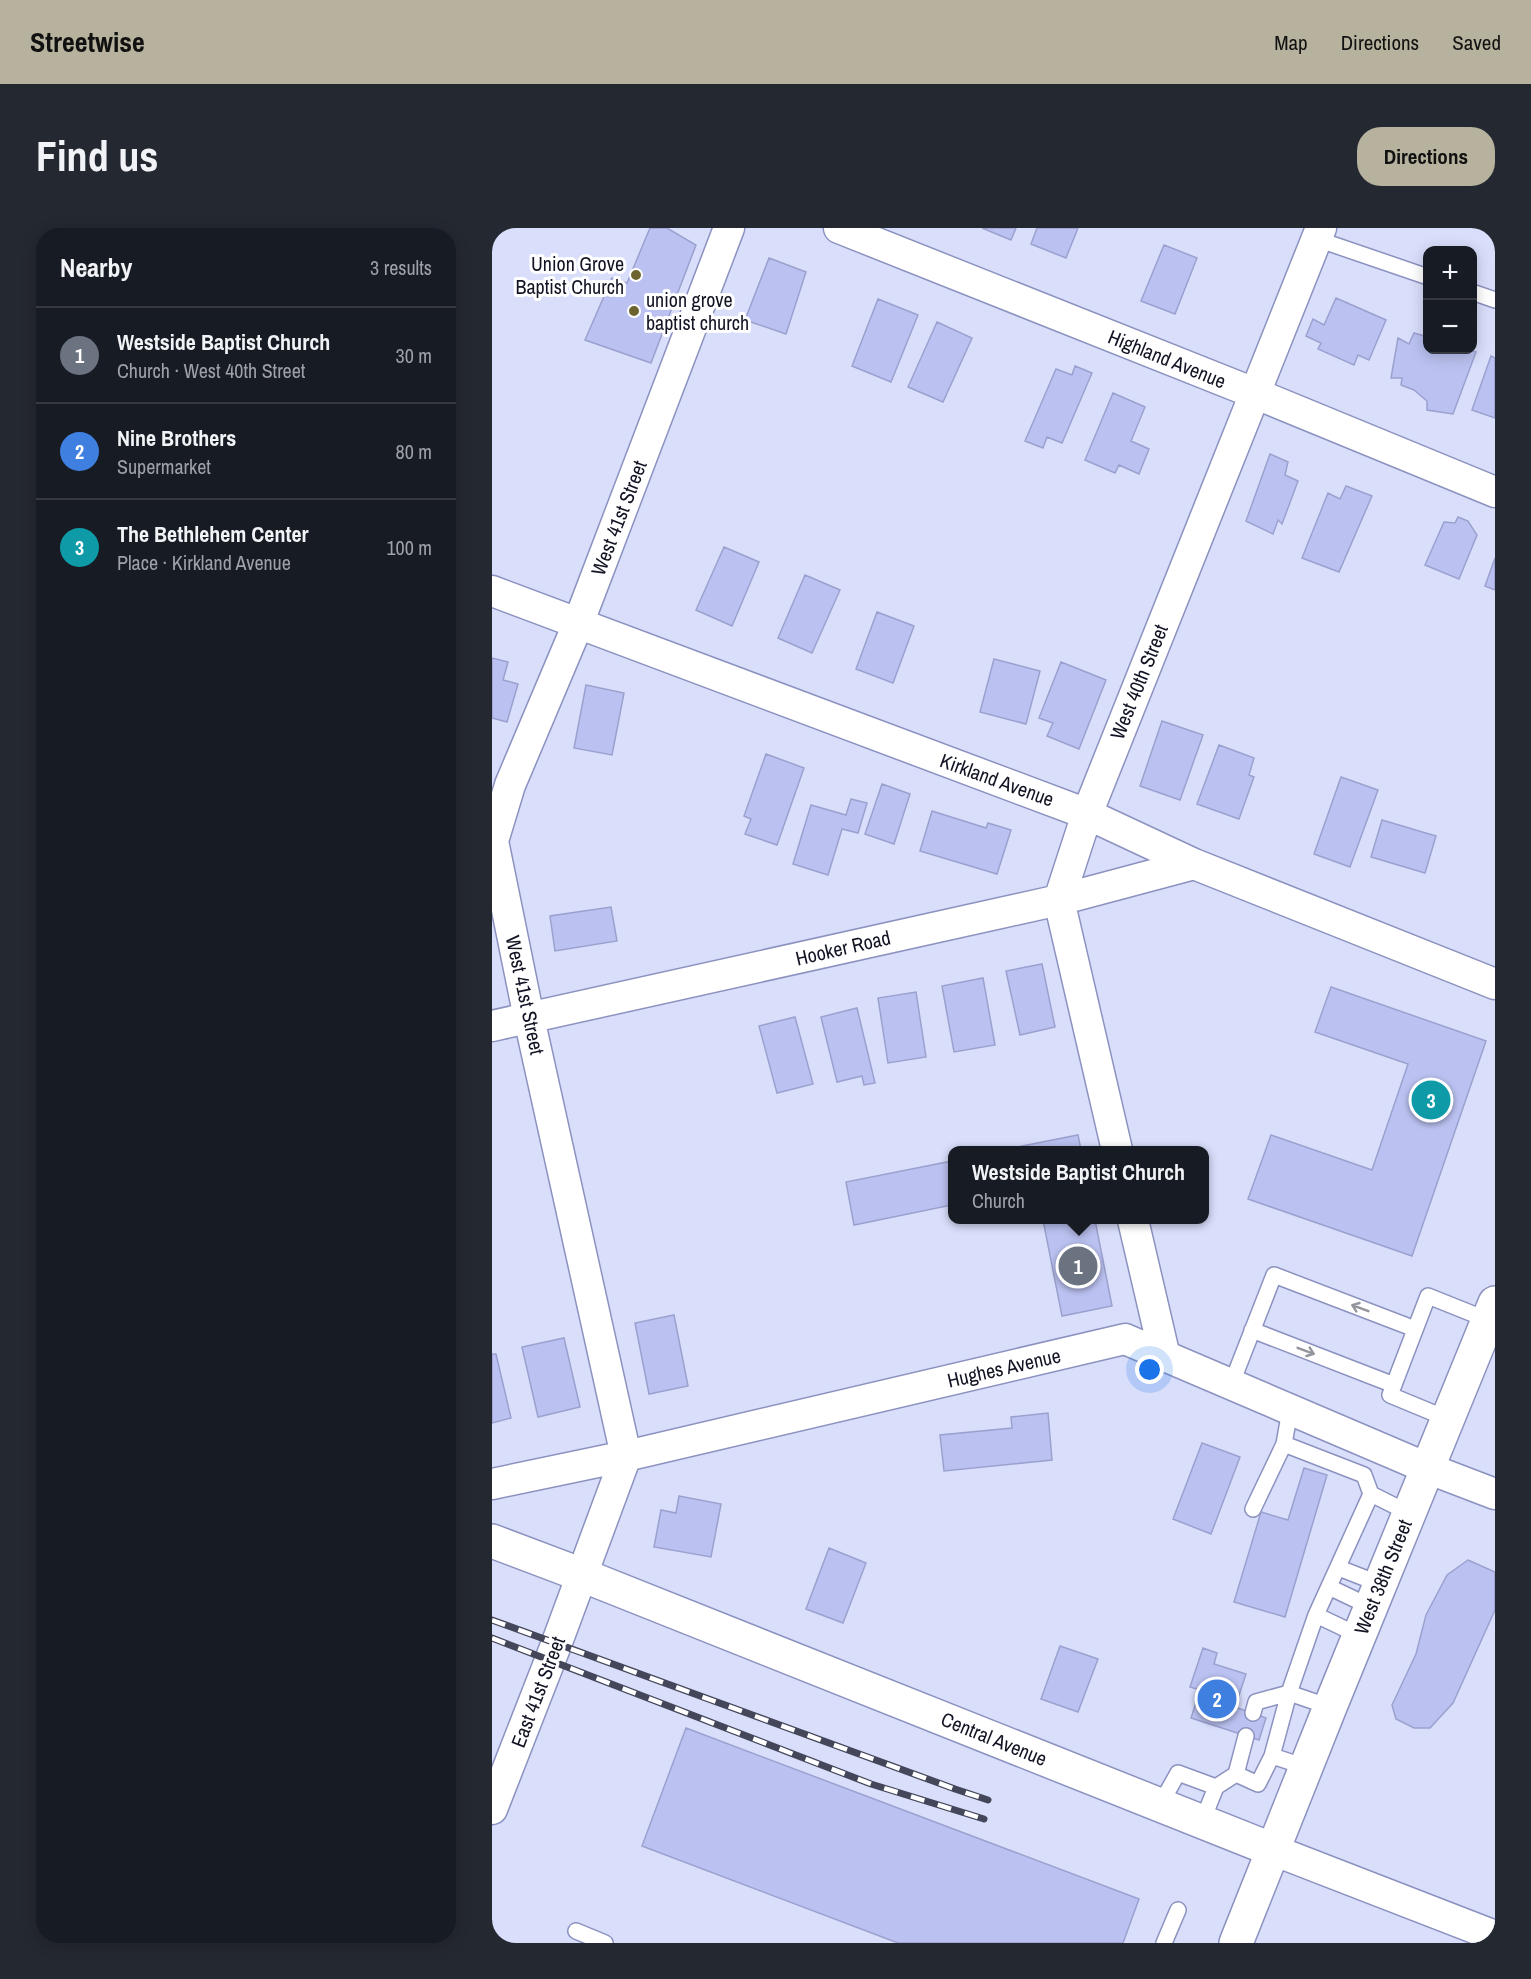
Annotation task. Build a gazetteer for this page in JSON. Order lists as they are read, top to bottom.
{
  "streets": {
    "street": [
      "Highland Avenue",
      "West 41st Street",
      "West 40th Street",
      "Kirkland Avenue",
      "Hooker Road",
      "Hughes Avenue",
      "West 38th Street",
      "East 41st Street",
      "Central Avenue"
    ]
  },
  "crossings": [
    ["Highland Avenue", "West 40th Street"],
    ["West 41st Street", "Kirkland Avenue"],
    ["West 41st Street", "Hooker Road"],
    ["West 41st Street", "Hughes Avenue"],
    ["West 40th Street", "Kirkland Avenue"],
    ["West 40th Street", "Hooker Road"],
    ["Kirkland Avenue", "Hooker Road"],
    ["Hughes Avenue", "West 38th Street"],
    ["West 38th Street", "Central Avenue"],
    ["East 41st Street", "Central Avenue"]
  ],
  "places": ["Union Grove Baptist Church", "union grove baptist church"],
  "page": {
    "header": "Streetwise",
    "nav": ["Map", "Directions", "Saved"],
    "buttons": "Directions",
    "title": "Find us",
    "heading": ["Nearby", "3 results"],
    "map_buttons": ["+", "−"],
    "list": [
      {
        "mark": "1",
        "name": "Westside Baptist Church",
        "note": "Church · West 40th Street",
        "value": "30 m"
      },
      {
        "mark": "2",
        "name": "Nine Brothers",
        "note": "Supermarket",
        "value": "80 m"
      },
      {
        "mark": "3",
        "name": "The Bethlehem Center",
        "note": "Place · Kirkland Avenue",
        "value": "100 m"
      }
    ],
    "pins": ["3", "1", "2"],
    "popup": ["Westside Baptist Church", "Church"]
  }
}
